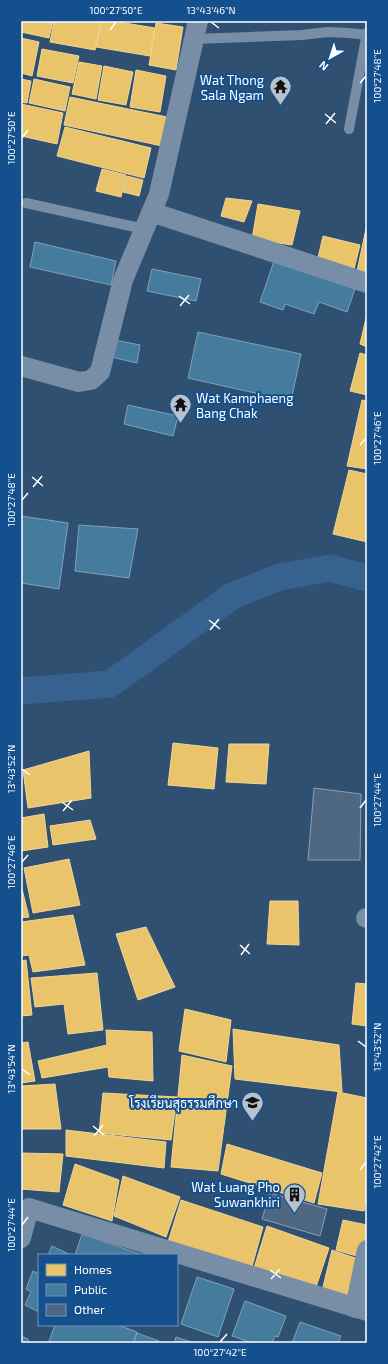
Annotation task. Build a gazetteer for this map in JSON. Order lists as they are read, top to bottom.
{
  "places": {
    "temple": ["Wat Thong Sala Ngam", "Wat Kamphaeng Bang Chak"],
    "school or university": ["โรงเรียนสุธรรมศึกษา"],
    "building": ["Wat Luang Pho Suwankhiri"]
  },
  "legend": ["Homes", "Public", "Other"],
  "north": "bottom left",
  "coordinates": [
    "100°27'50\"E",
    "13°43'46\"N",
    "100°27'48\"E",
    "100°27'46\"E",
    "13°43'52\"N",
    "100°27'44\"E",
    "13°43'54\"N",
    "100°27'42\"E"
  ]
}
